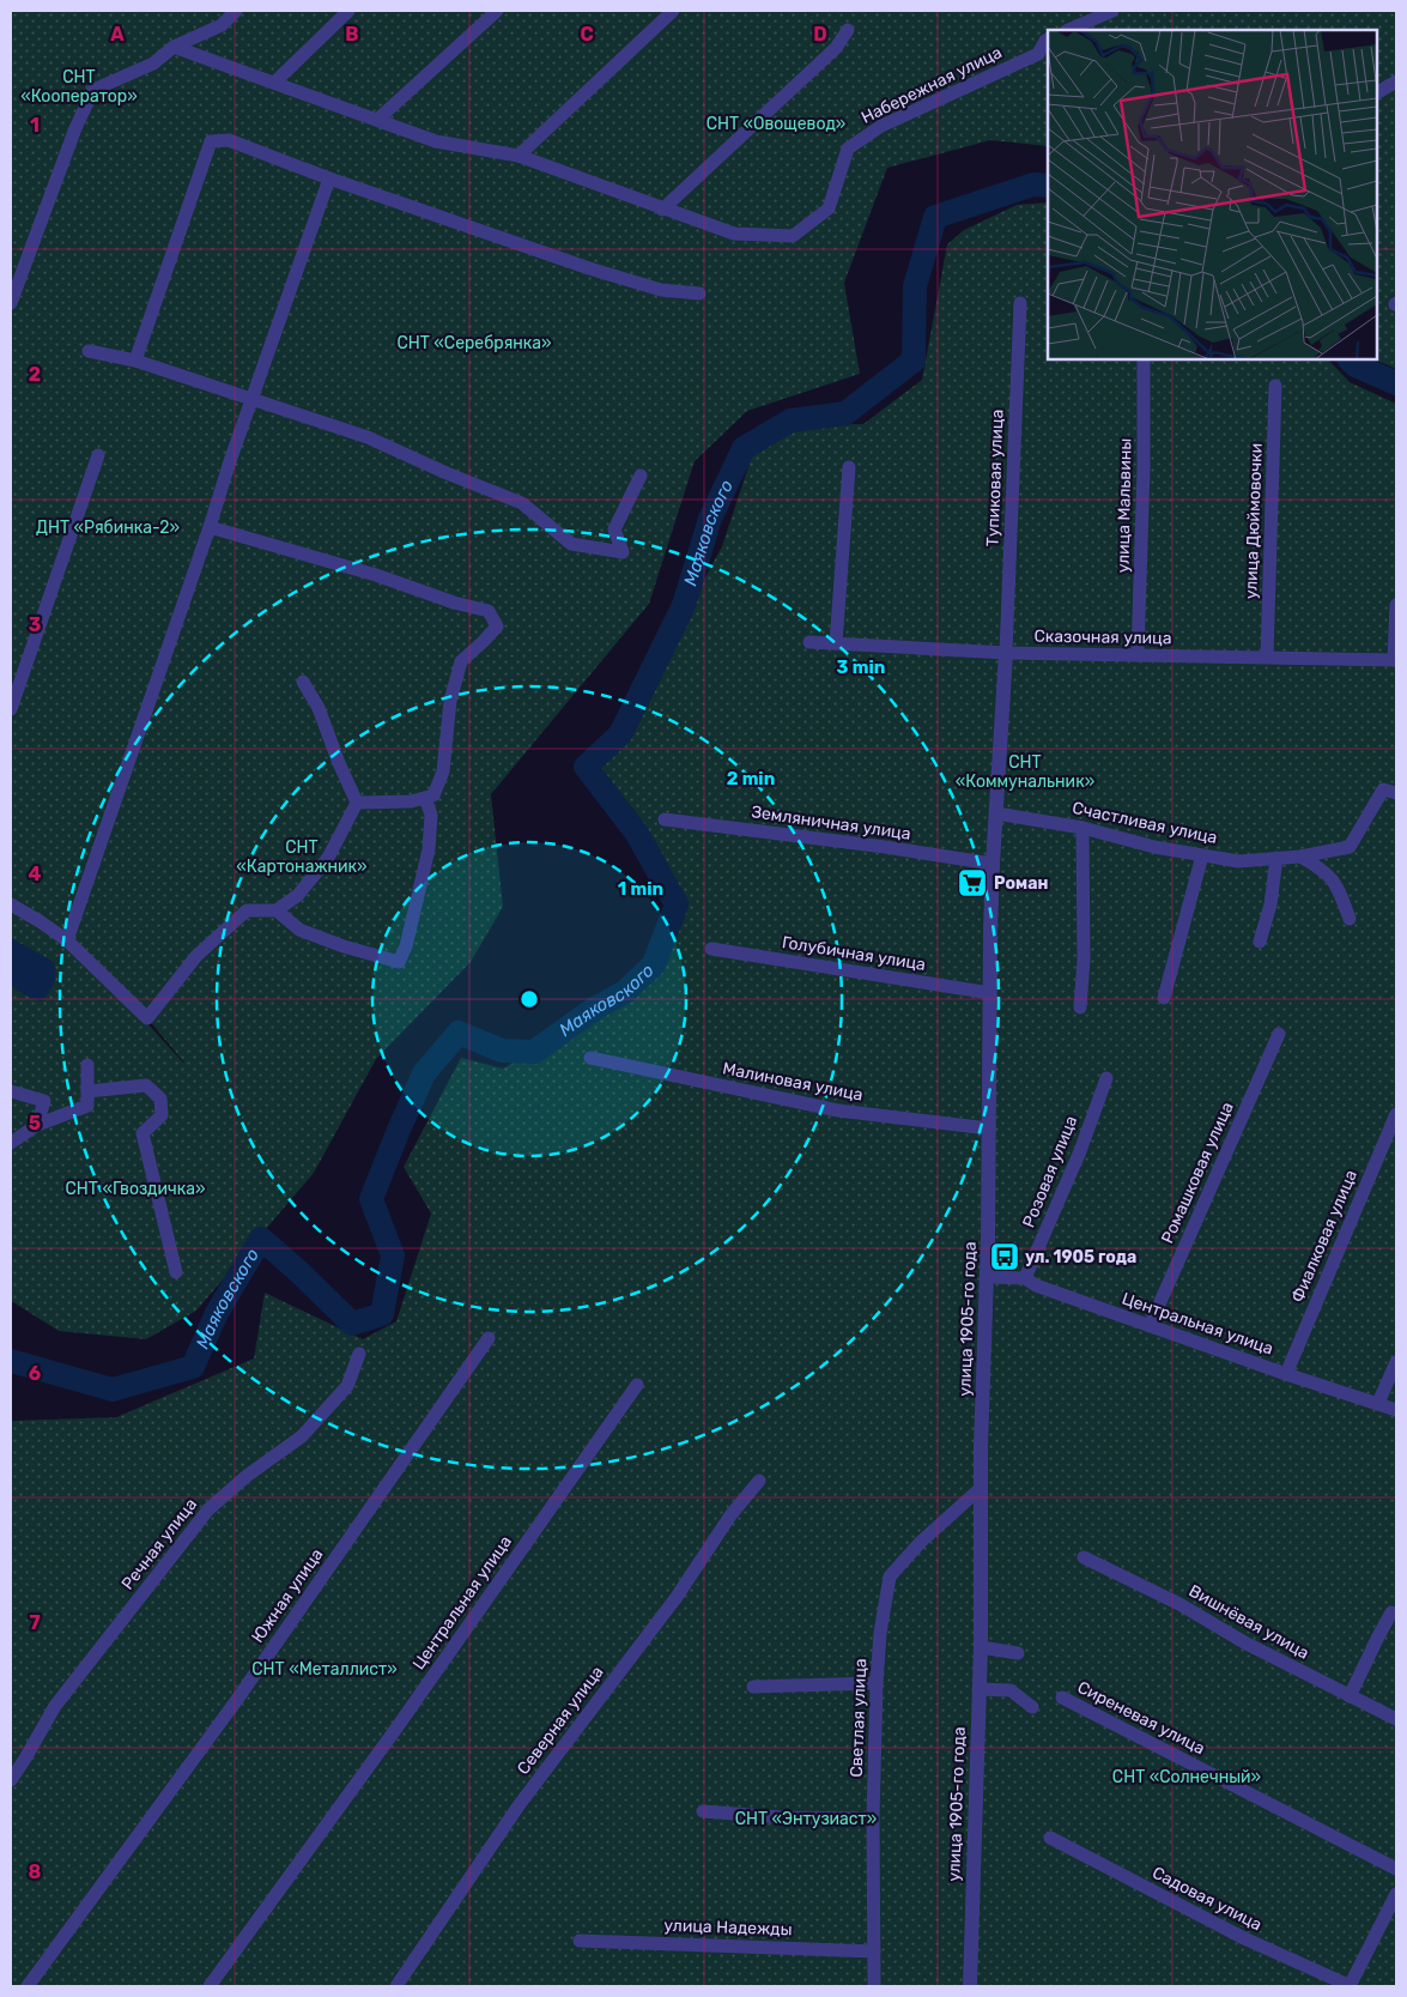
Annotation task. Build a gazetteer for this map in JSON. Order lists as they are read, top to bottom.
{
  "streets": {
    "street": [
      "Набережная улица",
      "Тупиковая улица",
      "улица Мальвины",
      "улица Дюймовочки",
      "Сказочная улица",
      "Земляничная улица",
      "Счастливая улица",
      "Голубичная улица",
      "Малиновая улица",
      "Розовая улица",
      "Ромашковая улица",
      "Фиалковая улица",
      "улица 1905-го года",
      "Центральная улица",
      "Речная улица",
      "Южная улица",
      "Вишнёвая улица",
      "Светлая улица",
      "Сиреневая улица",
      "Северная улица",
      "Садовая улица",
      "улица Надежды"
    ]
  },
  "crossings": [
    ["Тупиковая улица", "Сказочная улица"],
    ["Тупиковая улица", "улица 1905-го года"],
    ["улица Мальвины", "Сказочная улица"],
    ["улица Дюймовочки", "Сказочная улица"],
    ["Сказочная улица", "улица 1905-го года"],
    ["Земляничная улица", "улица 1905-го года"],
    ["Счастливая улица", "улица 1905-го года"],
    ["Голубичная улица", "улица 1905-го года"],
    ["Малиновая улица", "улица 1905-го года"],
    ["Розовая улица", "Центральная улица"],
    ["Ромашковая улица", "Центральная улица"],
    ["Фиалковая улица", "Центральная улица"],
    ["улица 1905-го года", "Центральная улица"],
    ["улица 1905-го года", "Светлая улица"],
    ["Светлая улица", "улица Надежды"]
  ],
  "water": ["Маяковского"],
  "parks": [
    "СНТ «Кооператор»",
    "СНТ «Овощевод»",
    "СНТ «Серебрянка»",
    "ДНТ «Рябинка-2»",
    "СНТ «Коммунальник»",
    "СНТ «Картонажник»",
    "СНТ «Гвоздичка»",
    "СНТ «Металлист»",
    "СНТ «Солнечный»",
    "СНТ «Энтузиаст»"
  ],
  "places": {
    "supermarket": ["Роман"],
    "bus stop": ["ул. 1905 года"]
  },
  "grid": {
    "columns": [
      "A",
      "B",
      "C",
      "D"
    ],
    "rows": [
      "1",
      "2",
      "3",
      "4",
      "5",
      "6",
      "7",
      "8"
    ]
  },
  "rings": ["3 min", "2 min", "1 min"]
}
